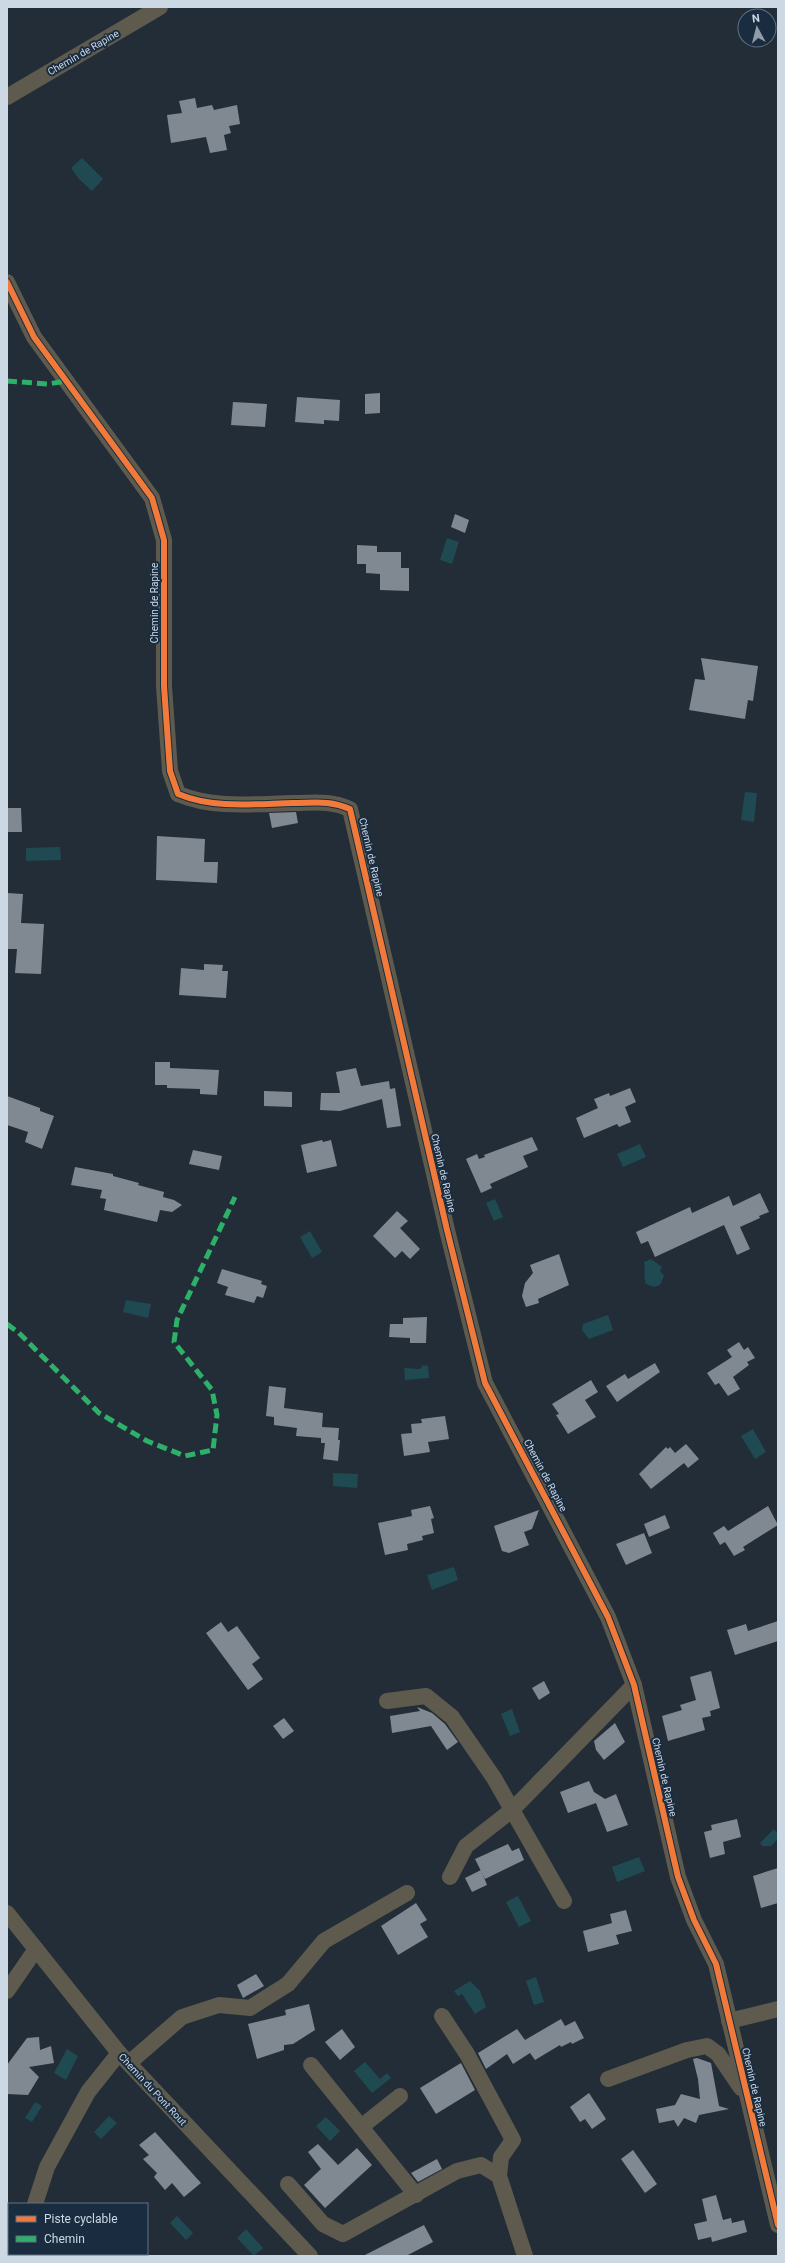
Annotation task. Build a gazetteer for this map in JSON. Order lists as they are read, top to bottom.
{
  "streets": {
    "street": ["Chemin de Rapine", "Chemin du Pont Rout"]
  },
  "legend": ["Piste cyclable", "Chemin"],
  "north": "top"
}
